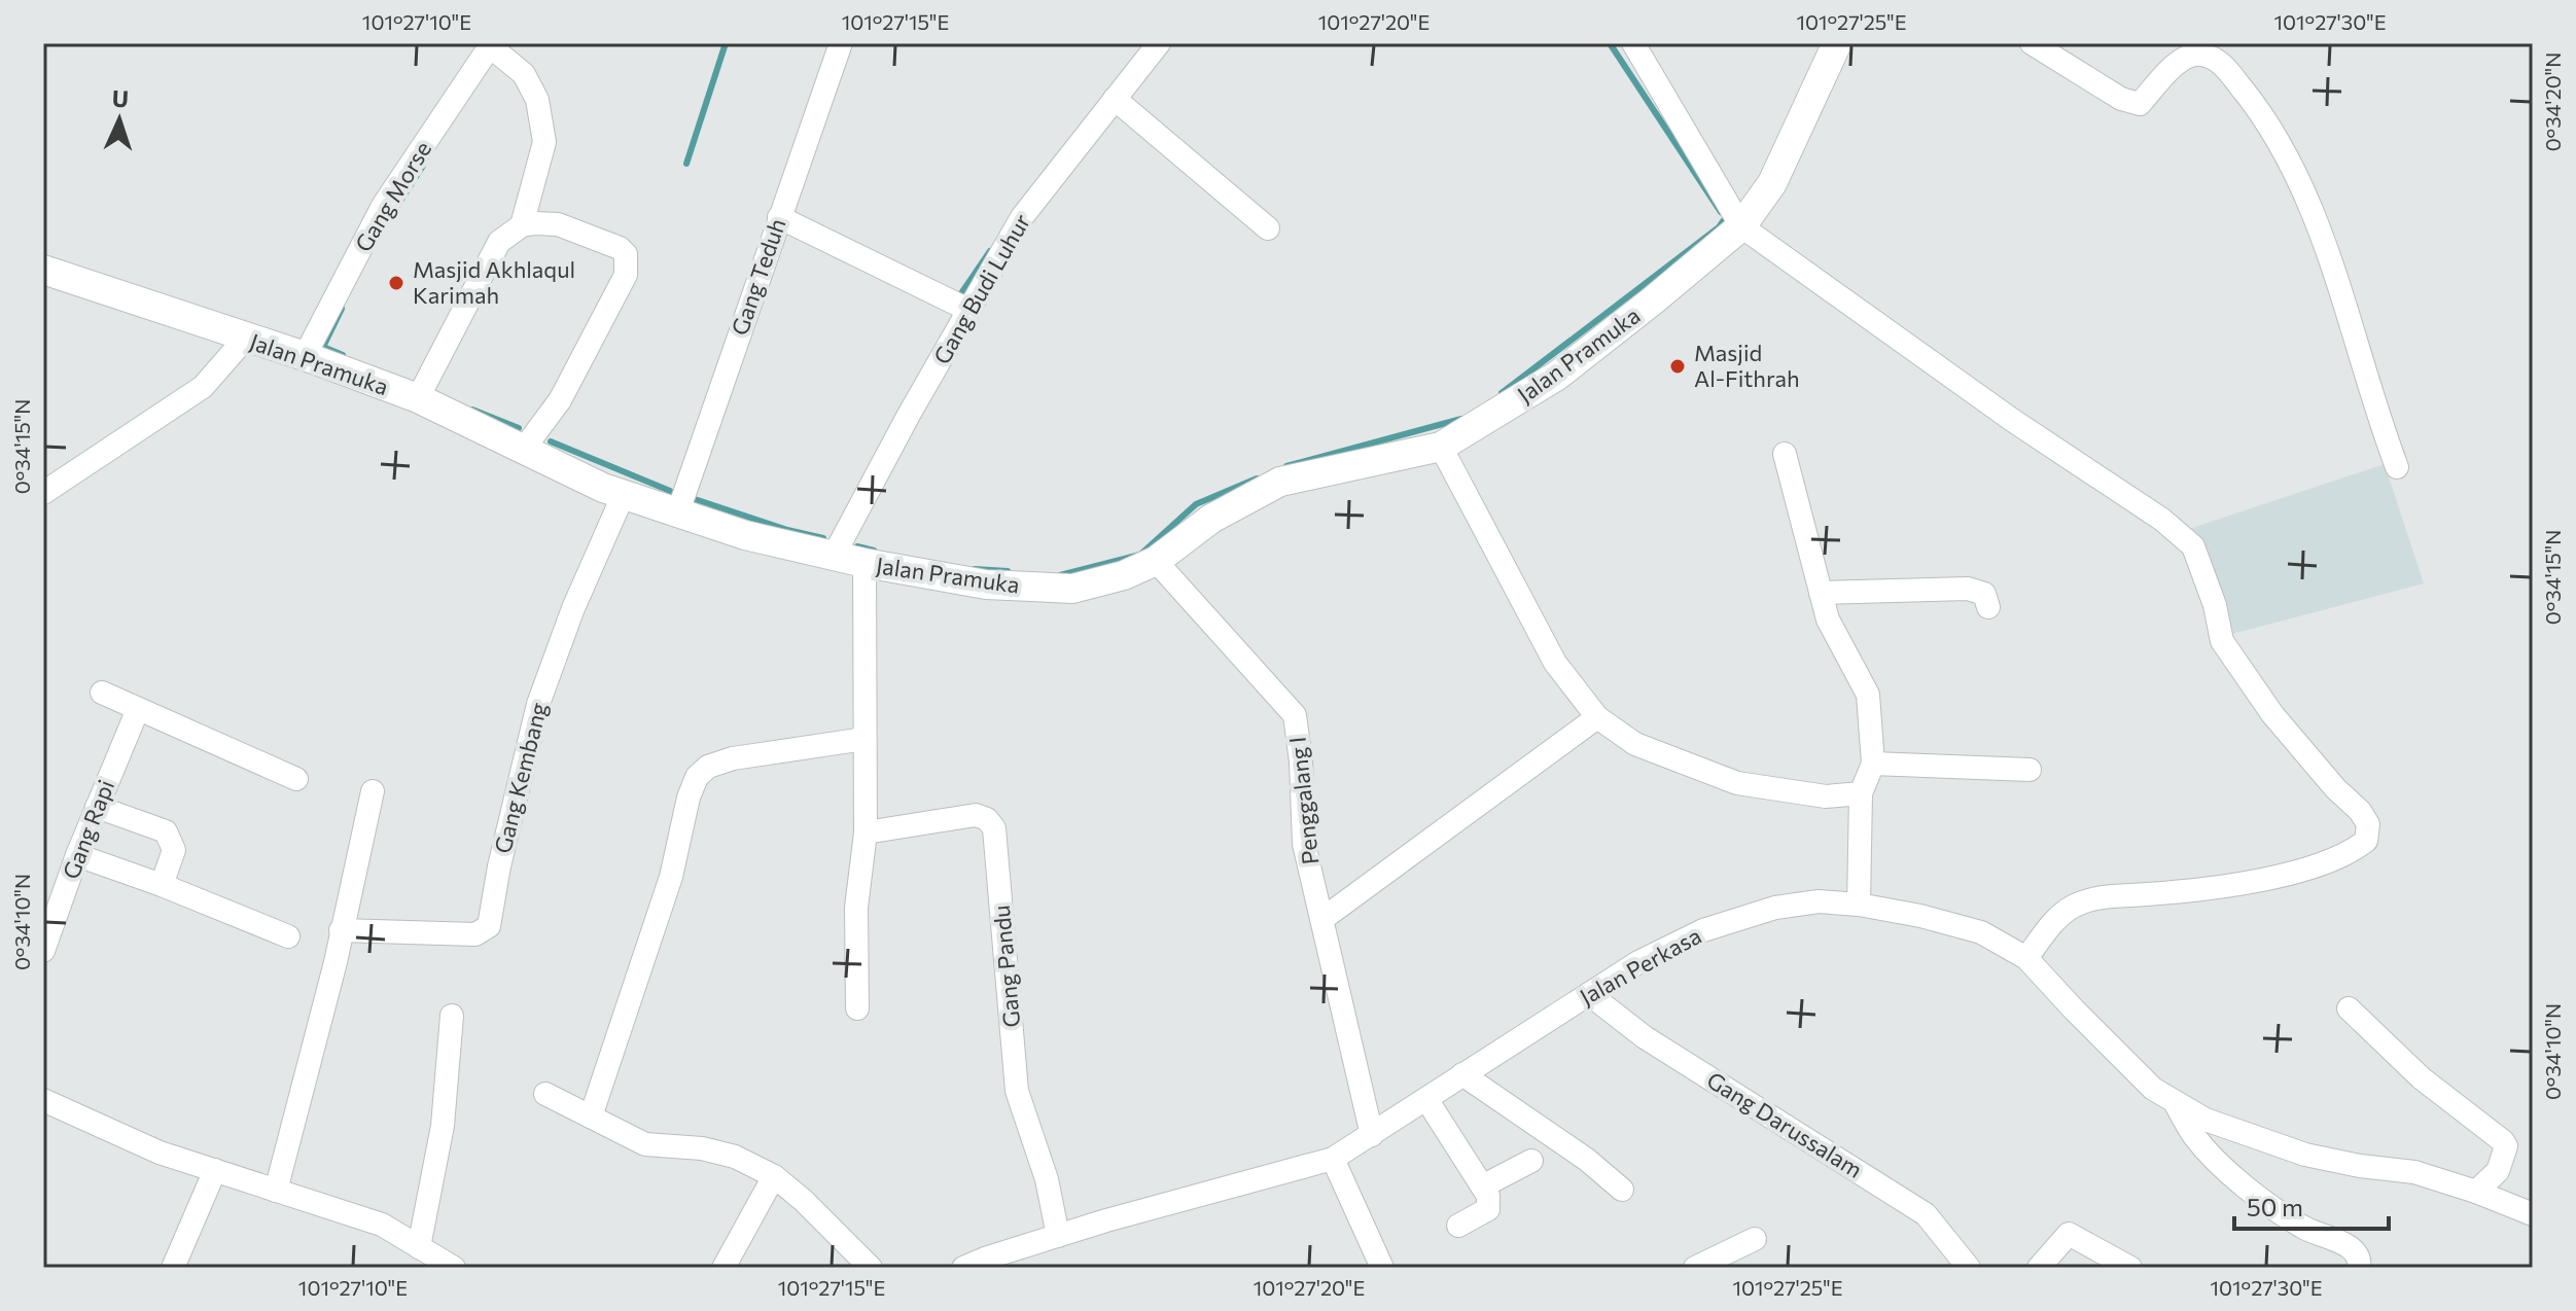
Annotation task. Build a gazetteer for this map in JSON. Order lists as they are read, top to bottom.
{
  "streets": {
    "main road": ["Jalan Pramuka"],
    "street": [
      "Gang Morse",
      "Gang Teduh",
      "Gang Budi Luhur",
      "Gang Kembang",
      "Penggalang I",
      "Gang Rapi",
      "Gang Pandu",
      "Jalan Perkasa",
      "Gang Darussalam"
    ]
  },
  "crossings": [
    ["Gang Morse", "Jalan Pramuka"],
    ["Gang Teduh", "Jalan Pramuka"],
    ["Gang Budi Luhur", "Jalan Pramuka"],
    ["Jalan Pramuka", "Gang Kembang"],
    ["Jalan Pramuka", "Penggalang I"],
    ["Penggalang I", "Jalan Perkasa"],
    ["Gang Pandu", "Jalan Perkasa"],
    ["Jalan Perkasa", "Gang Darussalam"]
  ],
  "places": ["Masjid Akhlaqul Karimah", "Masjid Al-Fithrah"],
  "scale_bar": "50 m",
  "north": "top",
  "coordinates": [
    "101°27'10\"E",
    "101°27'15\"E",
    "101°27'20\"E",
    "101°27'25\"E",
    "101°27'30\"E",
    "0°34'20\"N",
    "0°34'15\"N",
    "0°34'10\"N"
  ]
}
